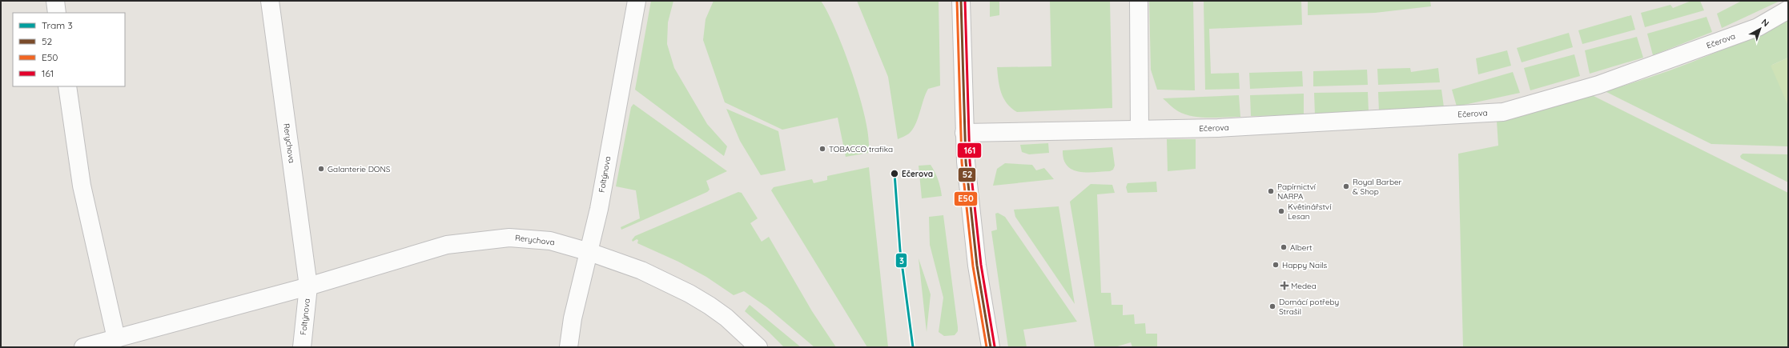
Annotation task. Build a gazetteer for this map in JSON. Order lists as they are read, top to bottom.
{
  "streets": {
    "street": ["Ečerova", "Rerychova", "Foltýnova"]
  },
  "crossings": [
    ["Rerychova", "Foltýnova"]
  ],
  "places": {
    "other": [
      "TOBACCO trafika",
      "Galanterie DONS",
      "Ečerova",
      "Royal Barber & Shop",
      "Papírnictví NARPA",
      "Květinářství Lesan",
      "Albert",
      "Happy Nails",
      "Domácí potřeby Strašil"
    ],
    "health": ["Medea"]
  },
  "lines": [
    "transit line 52",
    "transit line E50",
    "transit line 161",
    "tram line 3"
  ],
  "legend": [
    "Tram 3",
    "52",
    "E50",
    "161"
  ],
  "north": "top right"
}
